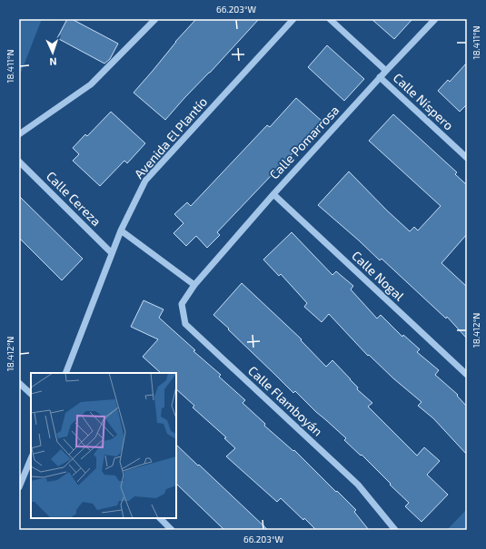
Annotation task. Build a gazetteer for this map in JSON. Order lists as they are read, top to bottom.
{
  "streets": {
    "street": [
      "Calle Níspero",
      "Avenida El Plantío",
      "Calle Pomarrosa",
      "Calle Cereza",
      "Calle Nogal",
      "Calle Flamboyán"
    ]
  },
  "crossings": [
    ["Calle Níspero", "Calle Pomarrosa"],
    ["Avenida El Plantío", "Calle Cereza"],
    ["Calle Pomarrosa", "Calle Nogal"],
    ["Calle Pomarrosa", "Calle Flamboyán"]
  ],
  "north": "bottom",
  "coordinates": ["66.203°W", "18.411°N", "18.412°N"]
}
